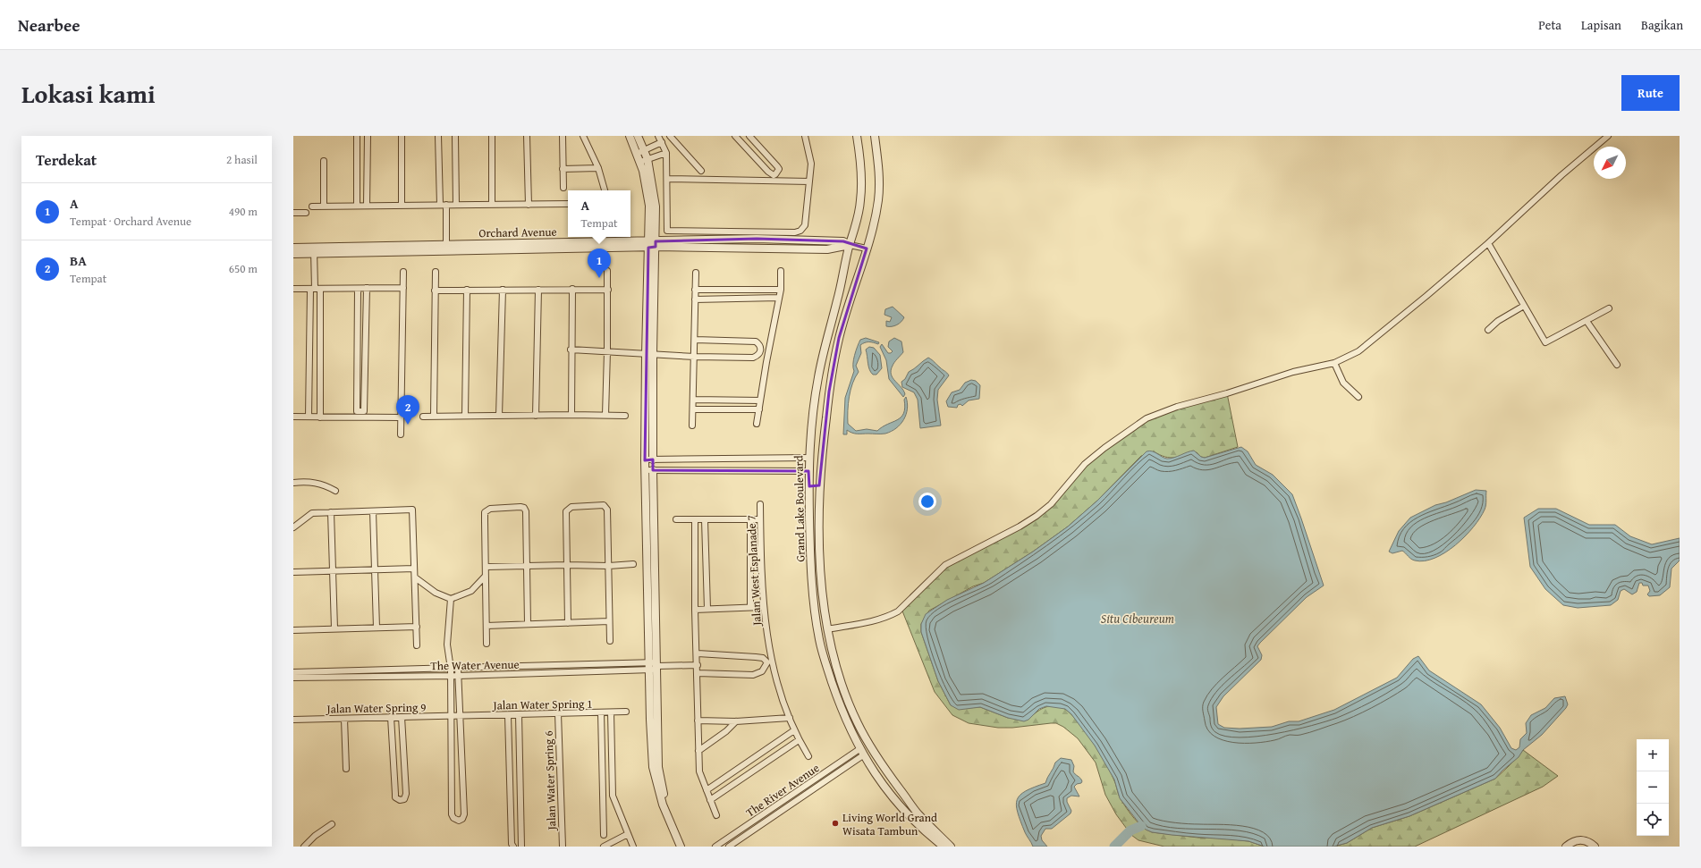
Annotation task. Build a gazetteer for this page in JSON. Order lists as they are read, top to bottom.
{
  "streets": {
    "street": [
      "Orchard Avenue",
      "Grand Lake Boulevard",
      "Jalan West Esplanade 7",
      "The Water Avenue",
      "Jalan Water Spring 1",
      "Jalan Water Spring 9",
      "Jalan Water Spring 6",
      "The River Avenue"
    ]
  },
  "crossings": [
    ["Orchard Avenue", "Grand Lake Boulevard"],
    ["Grand Lake Boulevard", "The River Avenue"],
    ["Jalan Water Spring 1", "Jalan Water Spring 9"],
    ["Jalan Water Spring 1", "Jalan Water Spring 6"]
  ],
  "water": ["Situ Cibeureum"],
  "places": ["Living World Grand Wisata Tambun"],
  "north": "bottom left",
  "page": {
    "header": "Nearbee",
    "nav": ["Peta", "Lapisan", "Bagikan"],
    "title": "Lokasi kami",
    "buttons": "Rute",
    "heading": ["Terdekat", "2 hasil"],
    "list": [
      {
        "mark": "1",
        "name": "A",
        "note": "Tempat · Orchard Avenue",
        "value": "490 m"
      },
      {
        "mark": "2",
        "name": "BA",
        "note": "Tempat",
        "value": "650 m"
      }
    ],
    "popup": ["A", "Tempat"],
    "pins": ["1", "2"],
    "map_buttons": ["+", "−"]
  }
}
